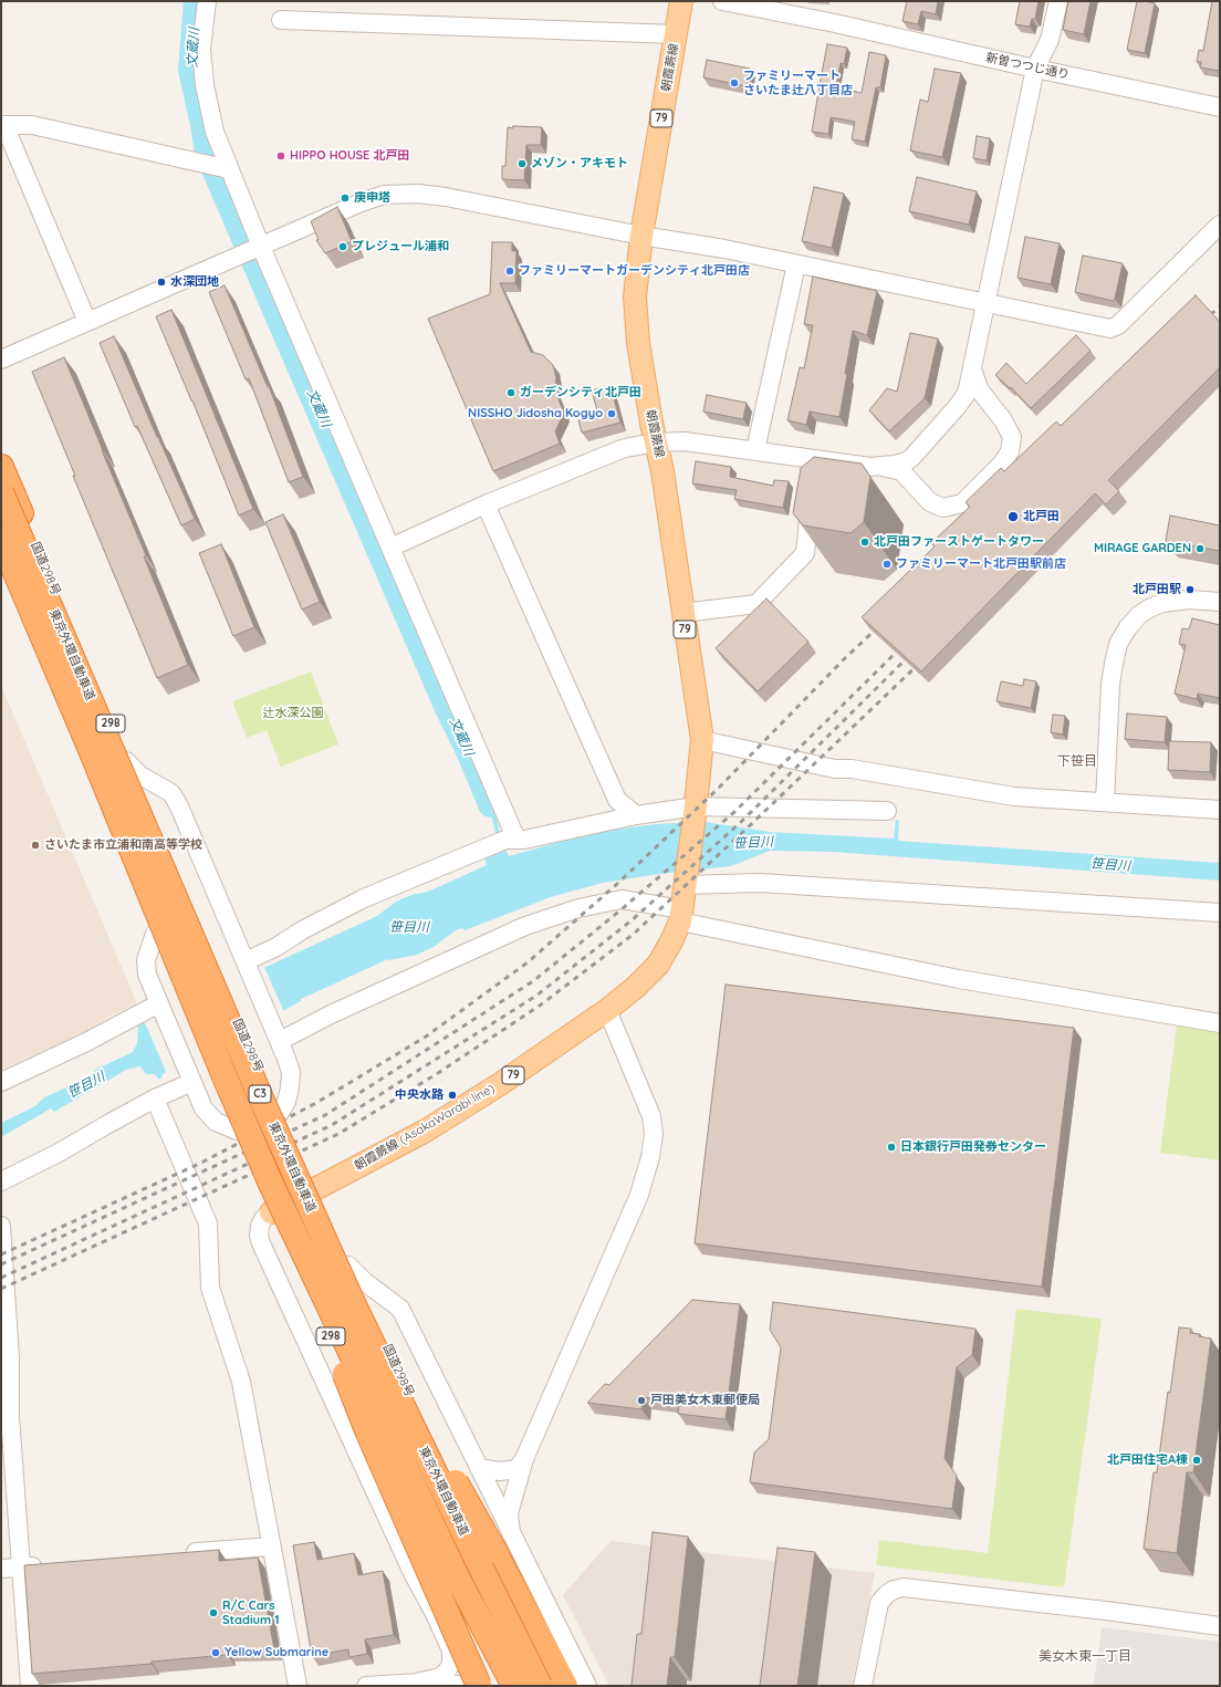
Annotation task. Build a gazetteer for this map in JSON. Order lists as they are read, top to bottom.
{
  "streets": {
    "highway": [
      "国道298号",
      "東京外環自動車道",
      "298",
      "C3"
    ],
    "main road": ["朝霞蕨線", "79", "朝霞蕨線 (AsakaWarabi line)"],
    "street": ["新曽つつじ通り"]
  },
  "crossings": [
    ["朝霞蕨線", "朝霞蕨線 (AsakaWarabi line)"],
    ["国道298号", "朝霞蕨線 (AsakaWarabi line)"],
    ["298", "朝霞蕨線 (AsakaWarabi line)"]
  ],
  "districts": ["下笹目", "美女木東一丁目"],
  "water": ["文蔵川", "笹目川"],
  "parks": ["辻水深公園"],
  "places": [
    "ファミリーマート さいたま辻八丁目店",
    "HIPPO HOUSE 北戸田",
    "メゾン・アキモト",
    "庚申塔",
    "プレジュール浦和",
    "ファミリーマートガーデンシティ北戸田店",
    "水深団地",
    "ガーデンシティ北戸田",
    "NISSHO Jidosha Kogyo",
    "北戸田",
    "北戸田ファーストゲートタワー",
    "MIRAGE GARDEN",
    "ファミリーマート北戸田駅前店",
    "北戸田駅",
    "さいたま市立浦和南高等学校",
    "中央水路",
    "日本銀行戸田発券センター",
    "戸田美女木東郵便局",
    "北戸田住宅A棟",
    "R/C Cars Stadium 1",
    "Yellow Submarine"
  ]
}
